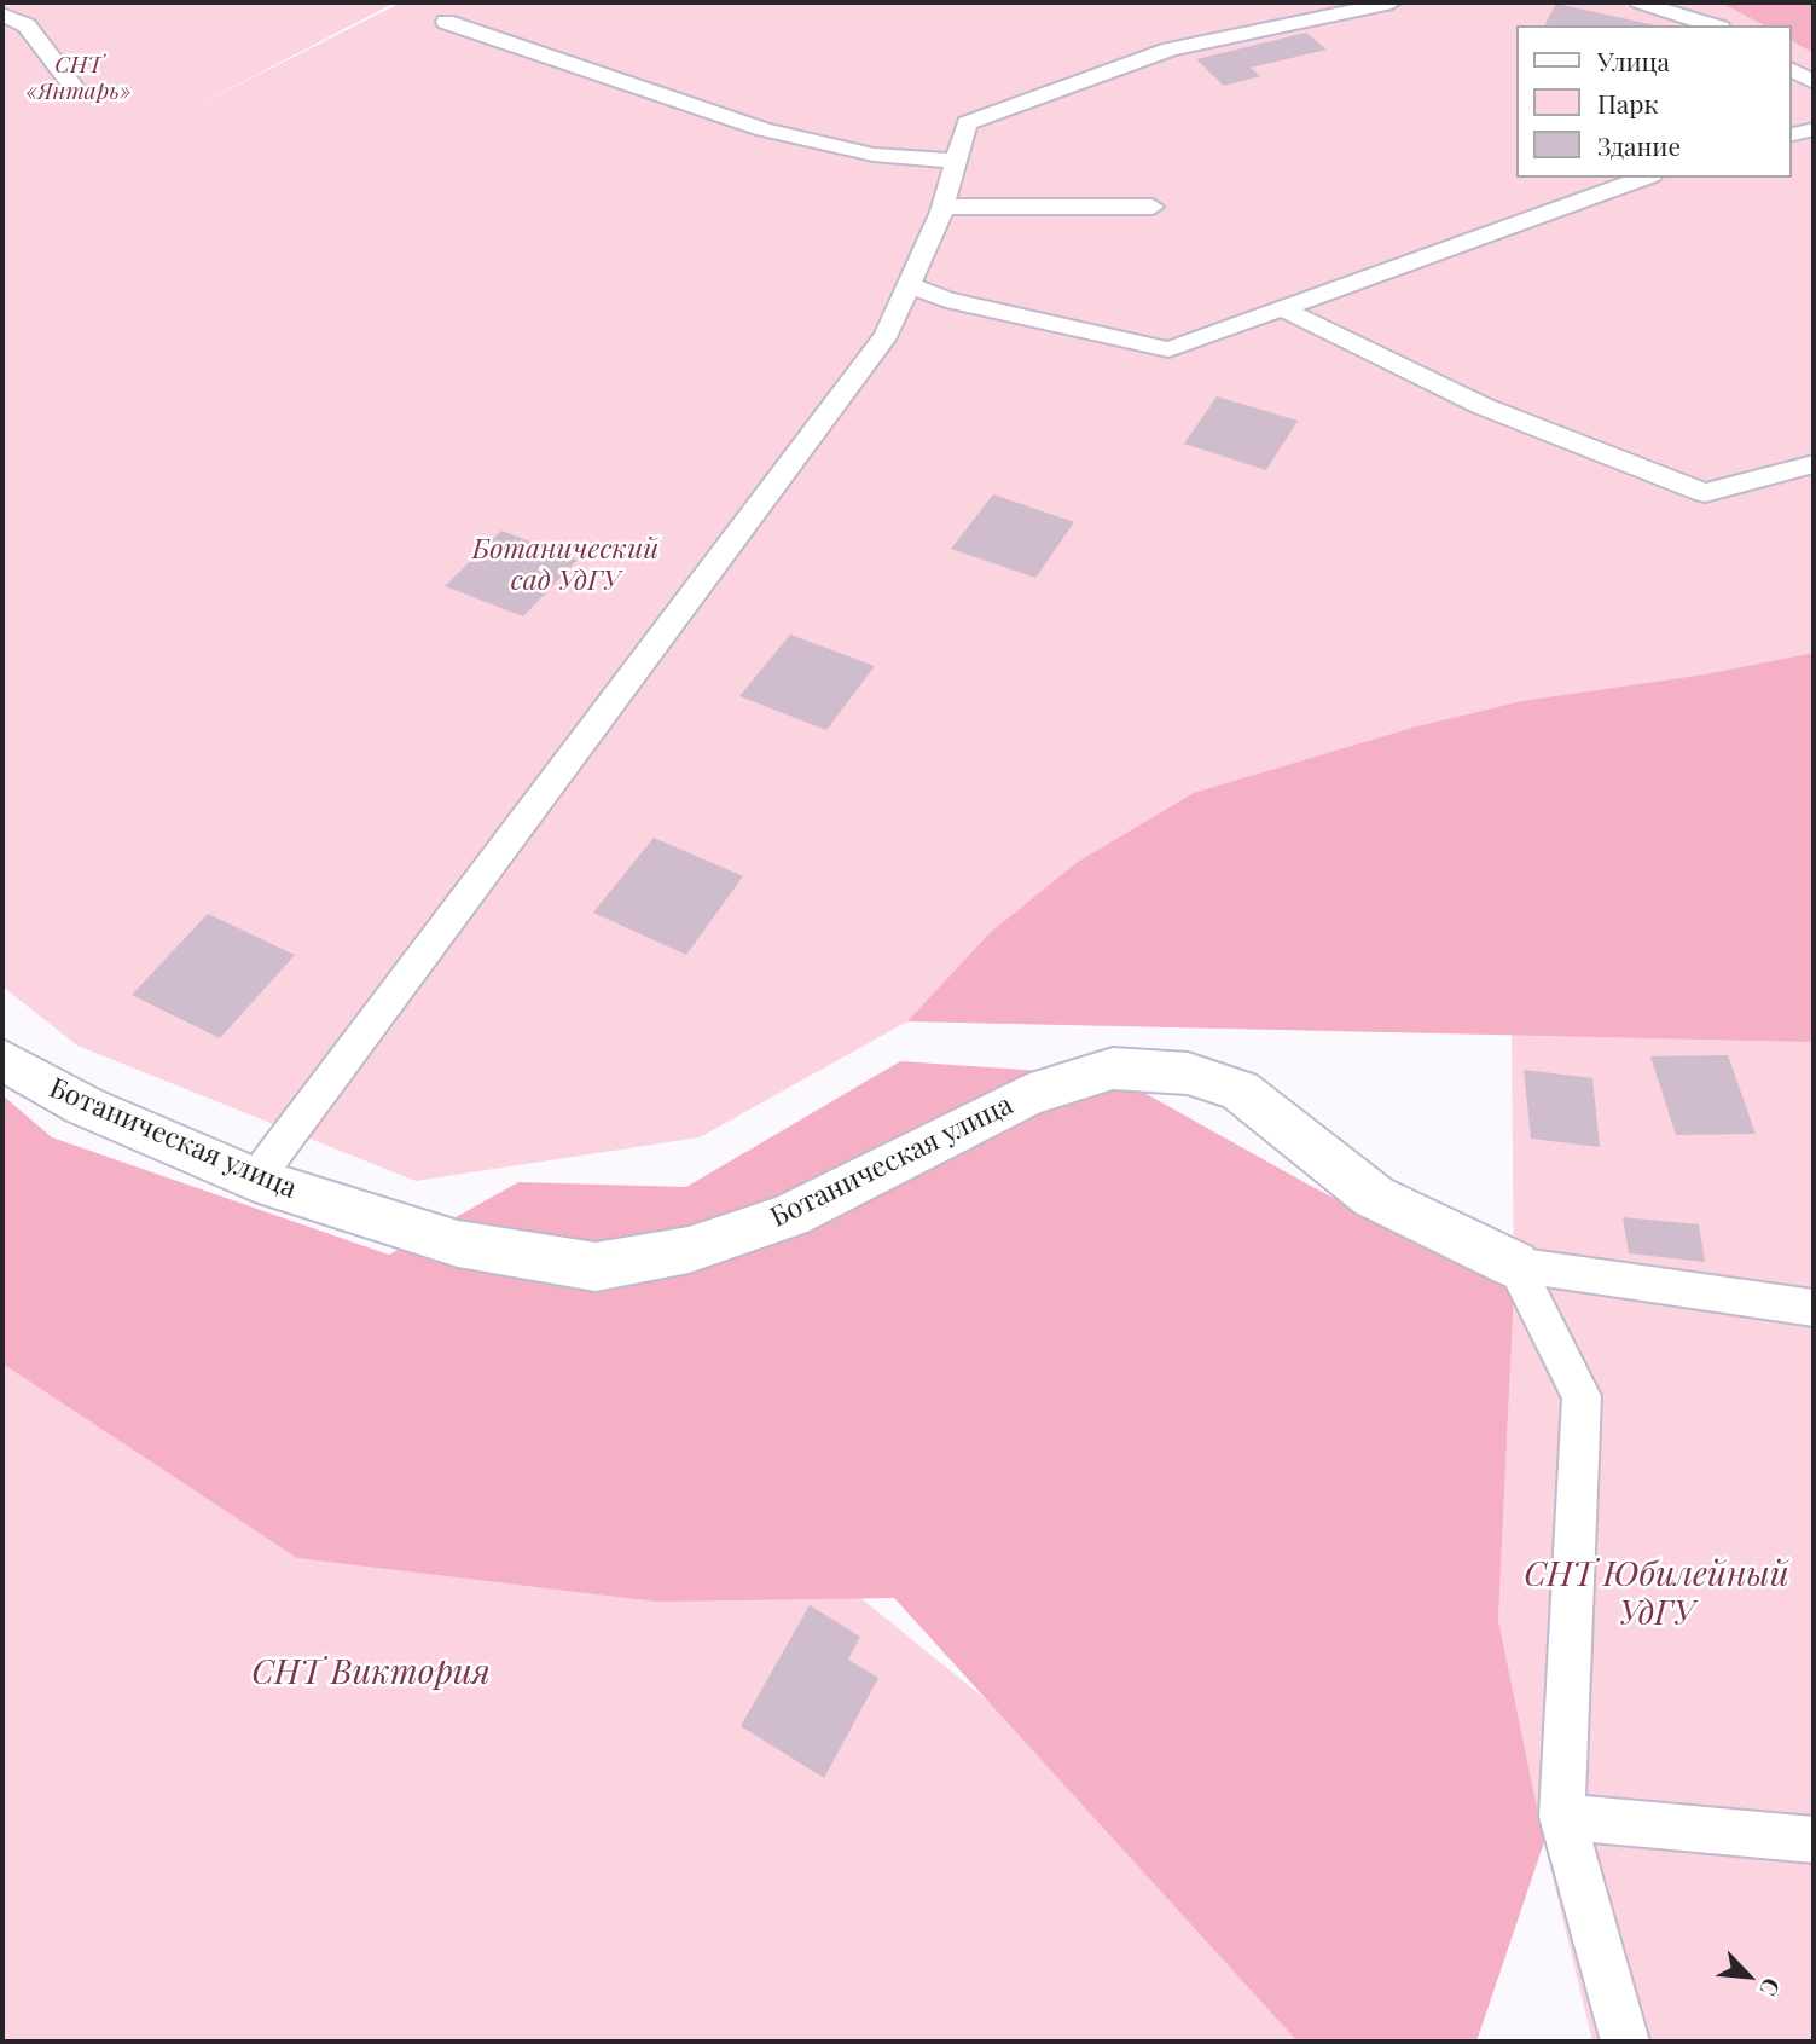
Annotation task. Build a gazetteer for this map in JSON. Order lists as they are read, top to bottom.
{
  "streets": {
    "street": ["Ботаническая улица"]
  },
  "parks": [
    "СНТ «Янтарь»",
    "Ботанический сад УдГУ",
    "СНТ Юбилейный УдГУ",
    "СНТ Виктория"
  ],
  "legend": ["Улица", "Парк", "Здание"],
  "north": "bottom right"
}
